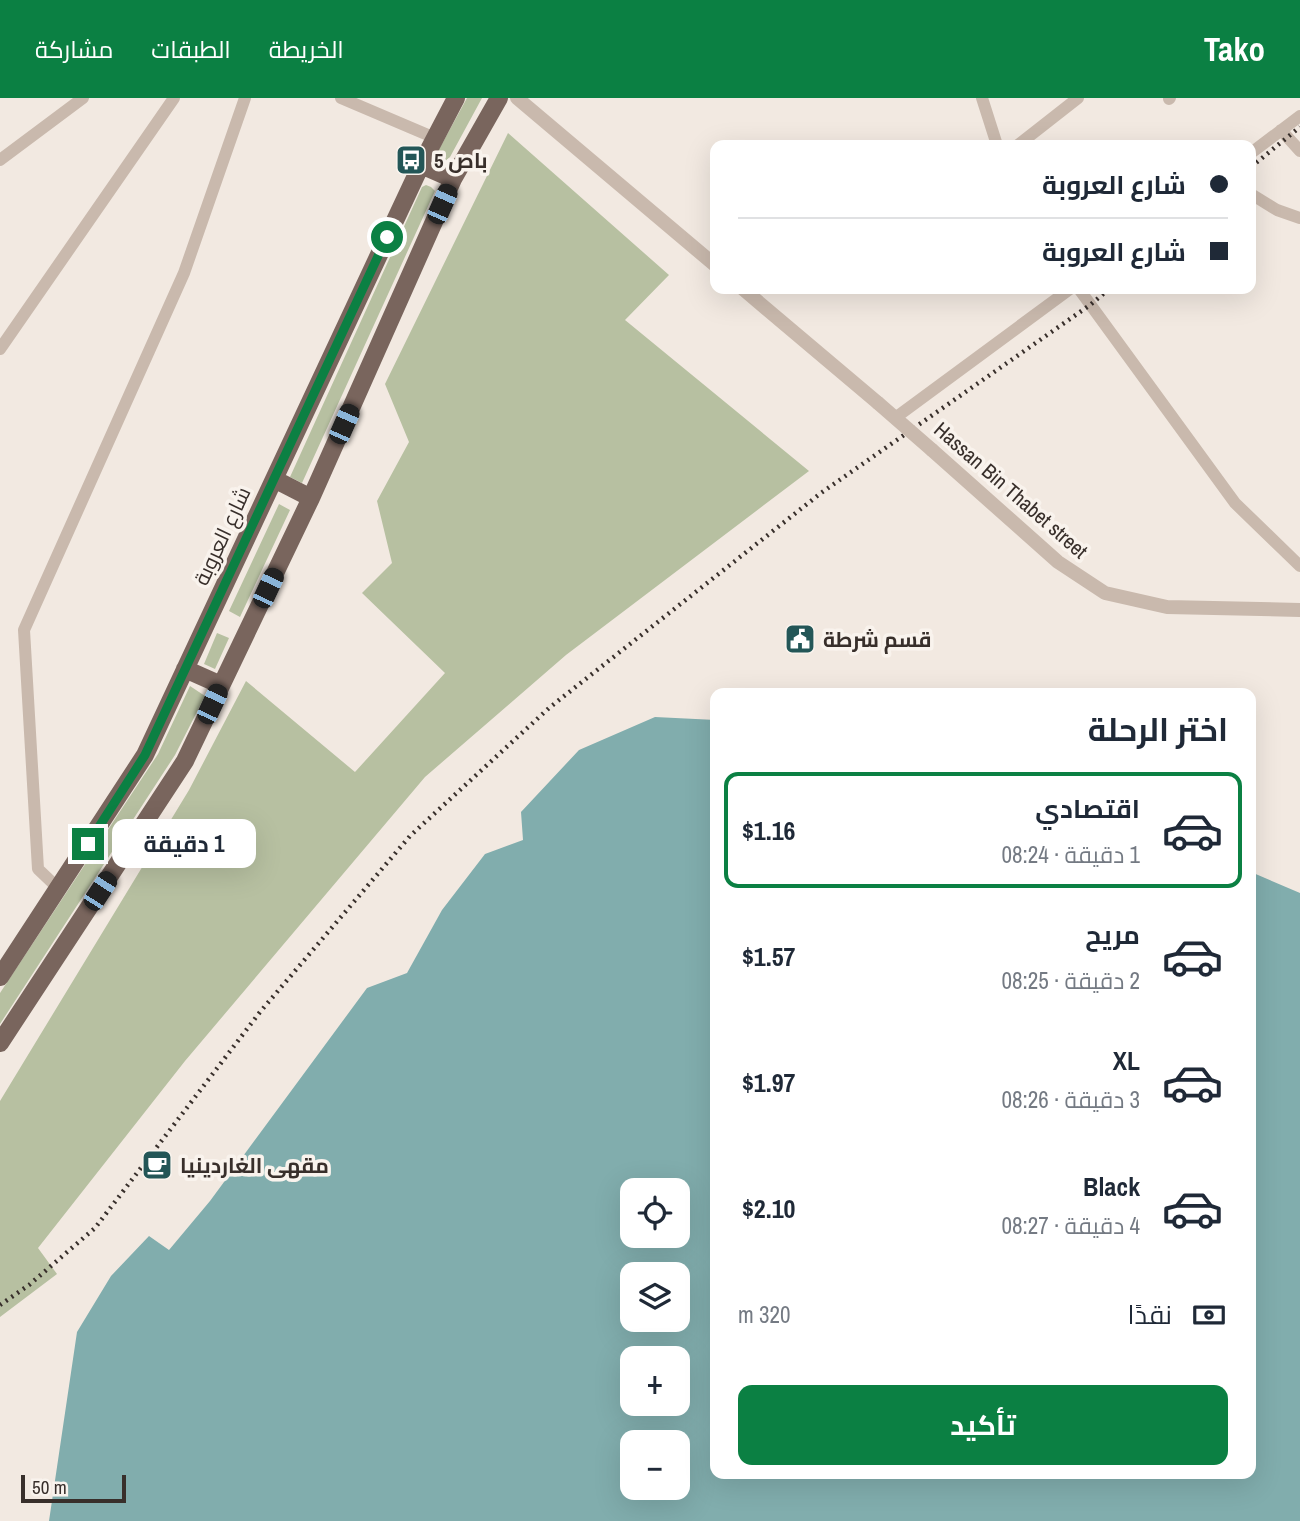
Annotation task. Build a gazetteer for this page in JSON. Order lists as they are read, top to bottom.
{
  "streets": {
    "main road": ["شارع العروبة"],
    "street": ["Hassan Bin Thabet street"]
  },
  "places": {
    "bus stop": ["باص 5"],
    "public building": ["قسم شرطة"],
    "cafe": ["مقهى الغاردينيا"]
  },
  "scale_bar": "50 m",
  "page": {
    "header": "Tako",
    "nav": ["الخريطة", "الطبقات", "مشاركة"],
    "banner": ["شارع العروبة", "شارع العروبة"],
    "heading": "اختر الرحلة",
    "list": [
      {
        "name": "اقتصادي",
        "note": "1 دقيقة · 08:24",
        "value": "$1.16"
      },
      {
        "name": "مريح",
        "note": "2 دقيقة · 08:25",
        "value": "$1.57"
      },
      {
        "name": "XL",
        "note": "3 دقيقة · 08:26",
        "value": "$1.97"
      },
      {
        "name": "Black",
        "note": "4 دقيقة · 08:27",
        "value": "$2.10"
      }
    ],
    "bubble": "1 دقيقة",
    "map_buttons": ["+", "−"],
    "pay": ["نقدًا", "320 m"],
    "buttons": "تأكيد",
    "scale": "50 m"
  }
}
